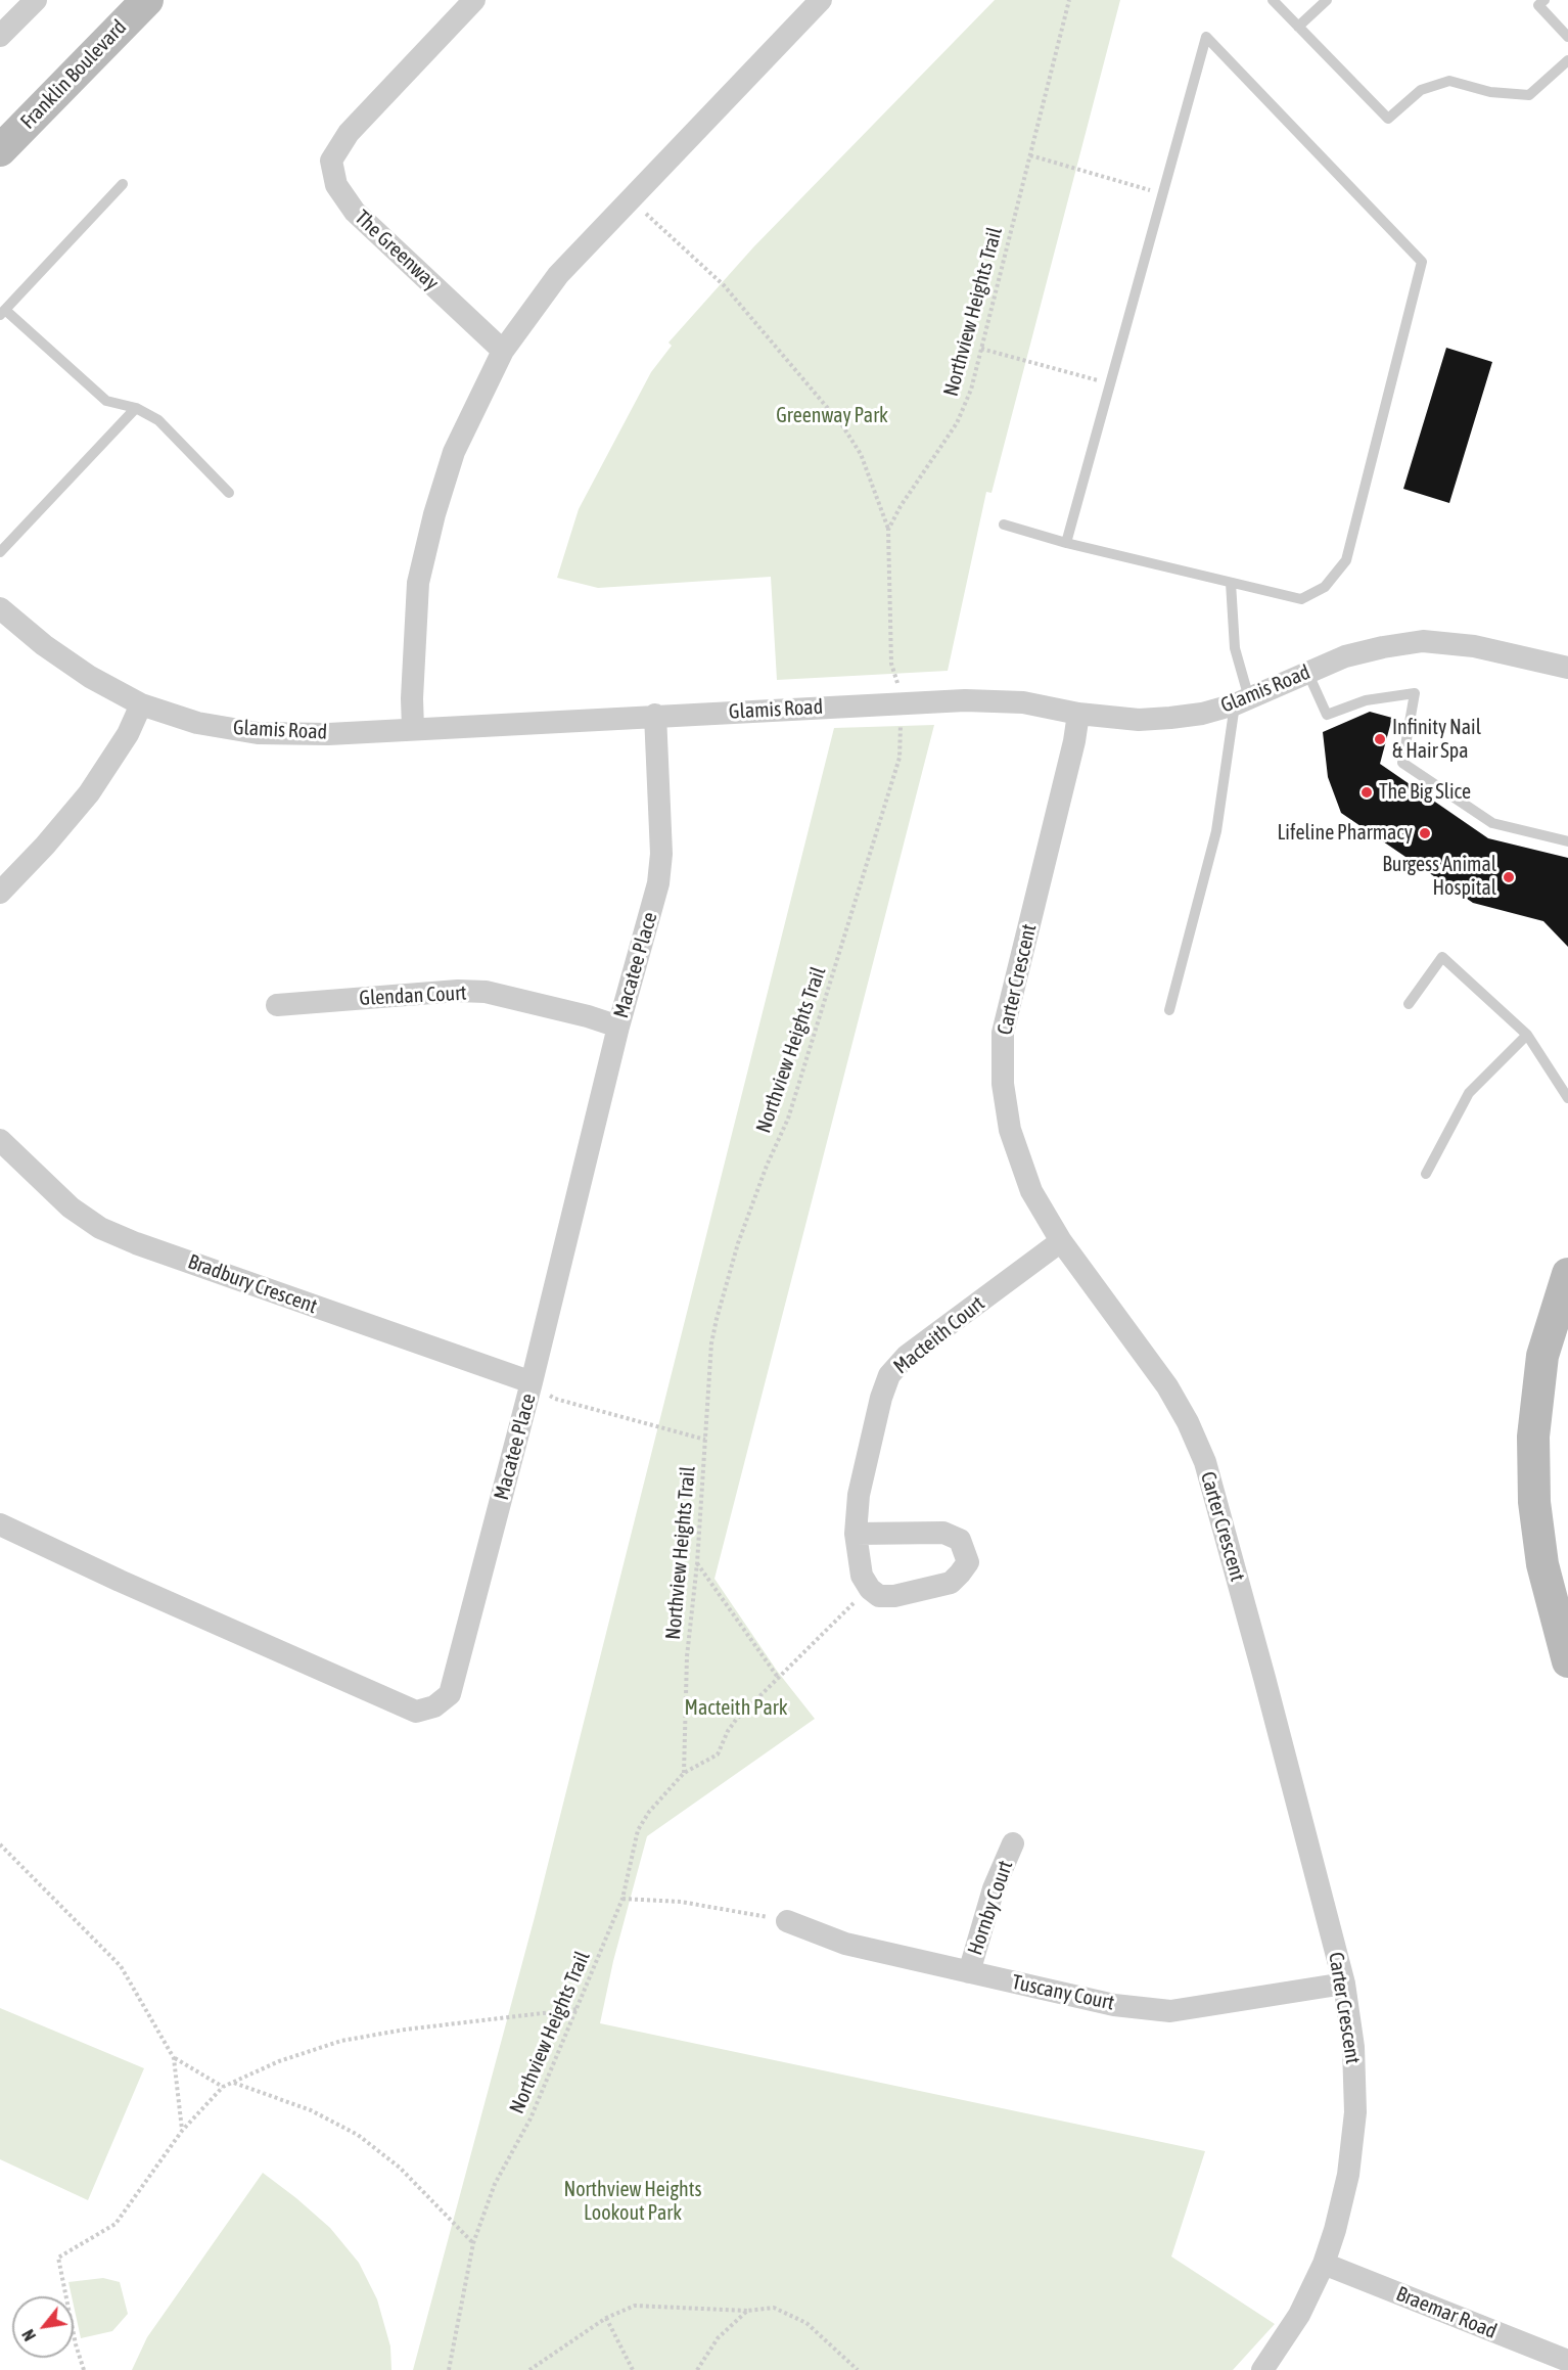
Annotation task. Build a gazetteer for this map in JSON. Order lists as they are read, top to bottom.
{
  "streets": {
    "street": [
      "Franklin Boulevard",
      "The Greenway",
      "Glamis Road",
      "Macatee Place",
      "Carter Crescent",
      "Glendan Court",
      "Bradbury Crescent",
      "Macteith Court",
      "Hornby Court",
      "Tuscany Court",
      "Braemar Road"
    ],
    "path": ["Northview Heights Trail"]
  },
  "crossings": [
    ["Glamis Road", "Macatee Place"],
    ["Glamis Road", "Carter Crescent"],
    ["Macatee Place", "Glendan Court"],
    ["Macatee Place", "Bradbury Crescent"],
    ["Carter Crescent", "Macteith Court"],
    ["Carter Crescent", "Tuscany Court"],
    ["Carter Crescent", "Braemar Road"],
    ["Hornby Court", "Tuscany Court"]
  ],
  "parks": ["Greenway Park", "Macteith Park", "Northview Heights Lookout Park"],
  "places": [
    "Infinity Nail & Hair Spa",
    "The Big Slice",
    "Lifeline Pharmacy",
    "Burgess Animal Hospital"
  ],
  "north": "bottom left"
}
